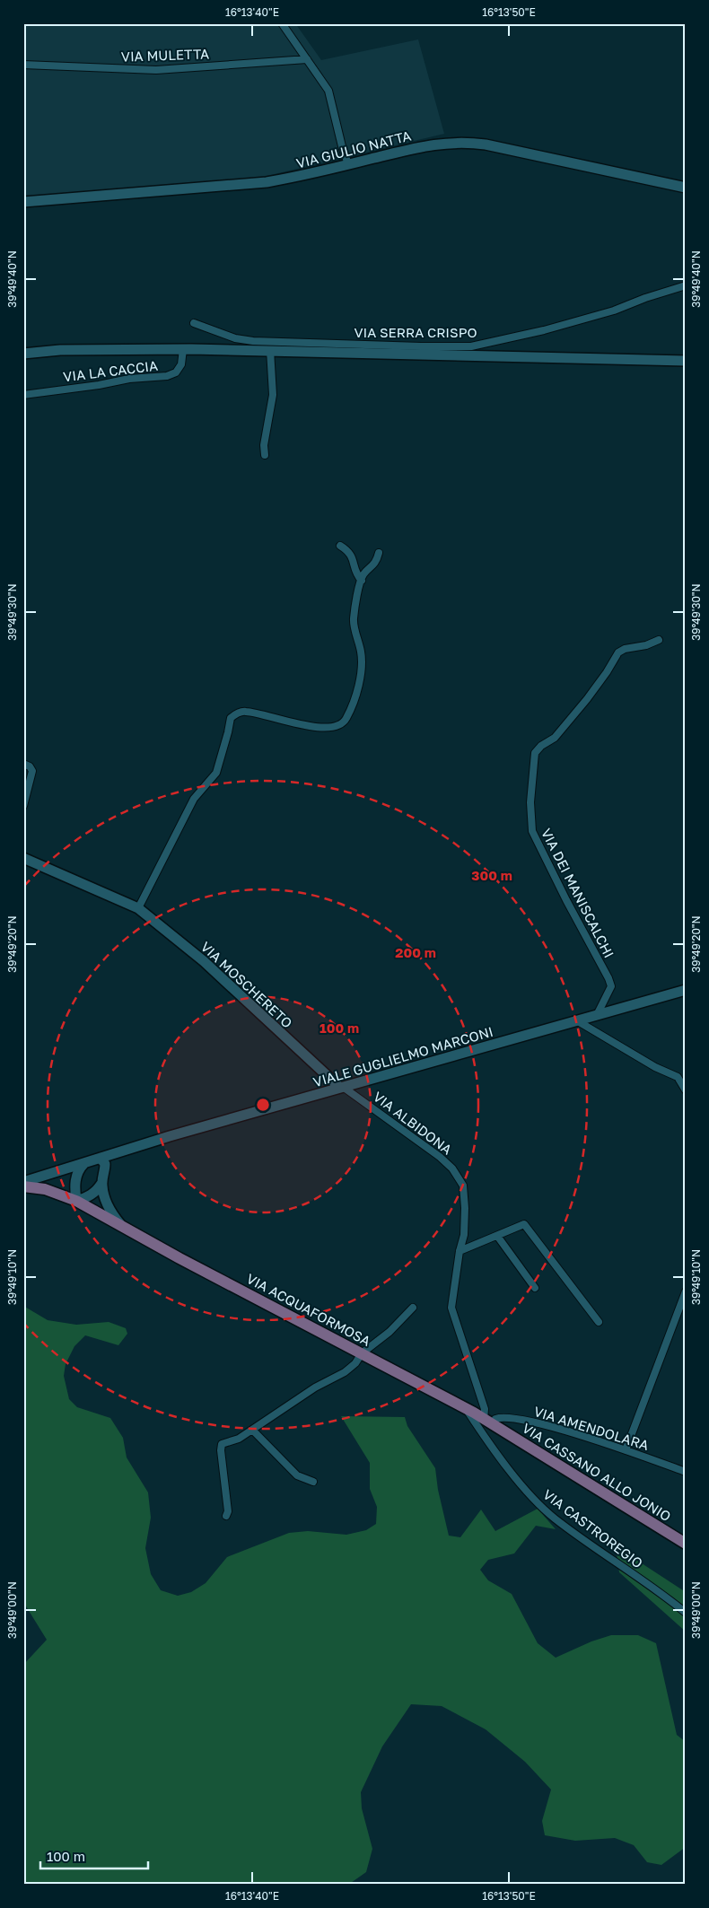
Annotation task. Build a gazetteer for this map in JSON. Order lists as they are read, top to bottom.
{
  "streets": {
    "main road": ["VIA ACQUAFORMOSA", "VIA CASSANO ALLO JONIO"],
    "street": [
      "VIA MULETTA",
      "VIA GIULIO NATTA",
      "VIA SERRA CRISPO",
      "VIA LA CACCIA",
      "VIA DEI MANISCALCHI",
      "VIA MOSCHERETO",
      "VIALE GUGLIELMO MARCONI",
      "VIA ALBIDONA",
      "VIA AMENDOLARA",
      "VIA CASTROREGIO"
    ]
  },
  "crossings": [
    ["VIA DEI MANISCALCHI", "VIALE GUGLIELMO MARCONI"],
    ["VIA MOSCHERETO", "VIALE GUGLIELMO MARCONI"],
    ["VIA MOSCHERETO", "VIA ALBIDONA"],
    ["VIALE GUGLIELMO MARCONI", "VIA ALBIDONA"],
    ["VIA ALBIDONA", "VIA ACQUAFORMOSA"],
    ["VIA ALBIDONA", "VIA AMENDOLARA"],
    ["VIA ALBIDONA", "VIA CASSANO ALLO JONIO"],
    ["VIA ACQUAFORMOSA", "VIA AMENDOLARA"],
    ["VIA ACQUAFORMOSA", "VIA CASSANO ALLO JONIO"],
    ["VIA ACQUAFORMOSA", "VIA CASTROREGIO"],
    ["VIA AMENDOLARA", "VIA CASSANO ALLO JONIO"]
  ],
  "scale_bar": "100 m",
  "coordinates": [
    "16°13'40\"E",
    "16°13'50\"E",
    "39°49'40\"N",
    "39°49'30\"N",
    "39°49'20\"N",
    "39°49'10\"N",
    "39°49'00\"N"
  ],
  "rings": ["300 m", "200 m", "100 m"]
}
